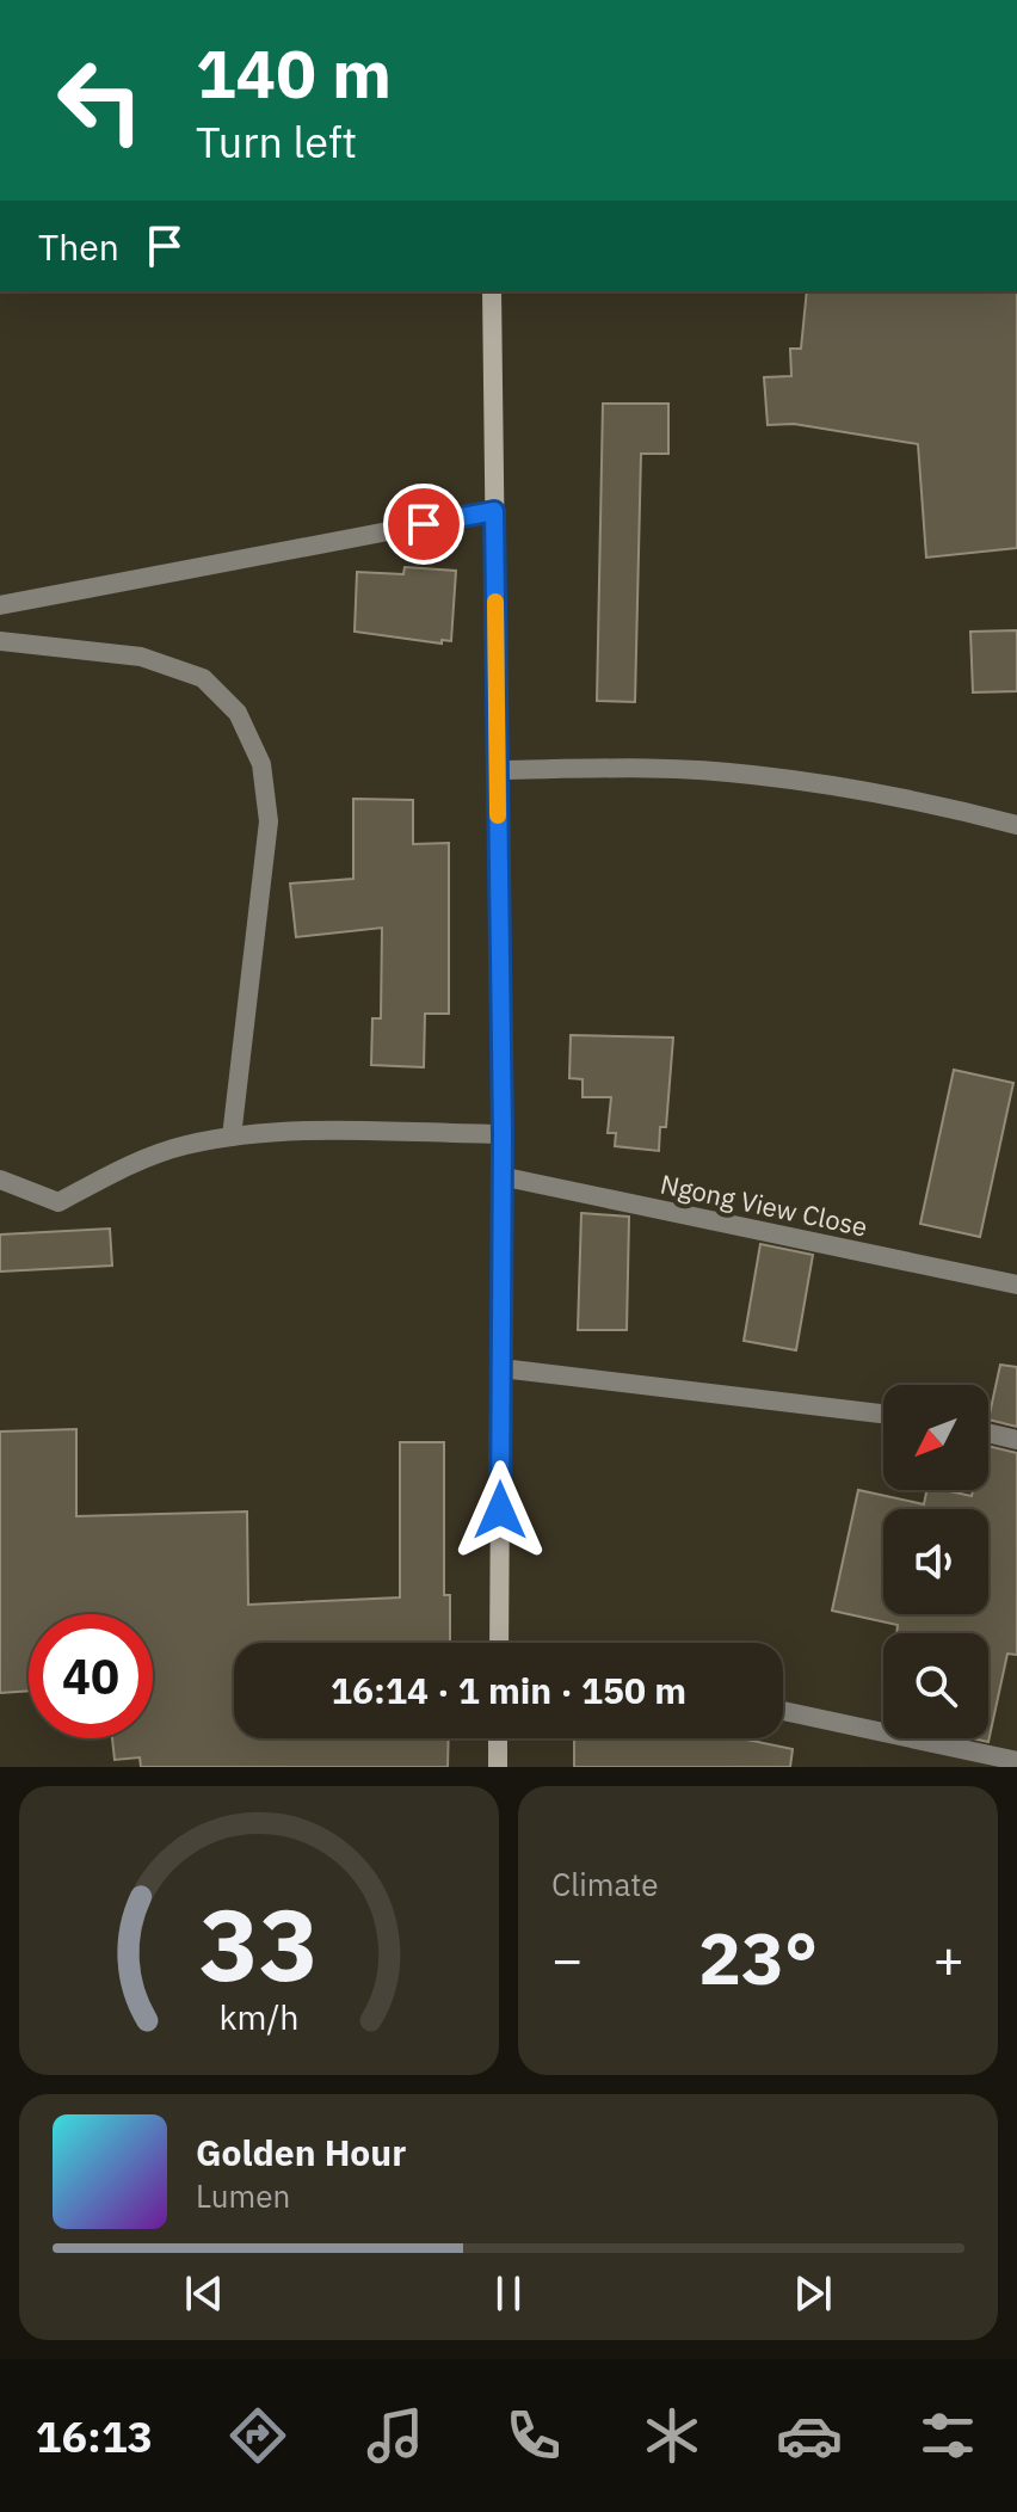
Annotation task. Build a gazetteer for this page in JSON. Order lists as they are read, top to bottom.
{
  "streets": {
    "street": ["Ngong View Close"]
  },
  "north": "bottom left",
  "page": {
    "turn": ["140 m", "Turn left"],
    "then": "Then",
    "limit": "40",
    "trip": "16:14 · 1 min · 150 m",
    "tile": "Climate",
    "heat": ["−", "23°", "+"],
    "song": ["Golden Hour", "Lumen"],
    "tabs": "16:13",
    "gauge": ["33", "km/h"]
  }
}
